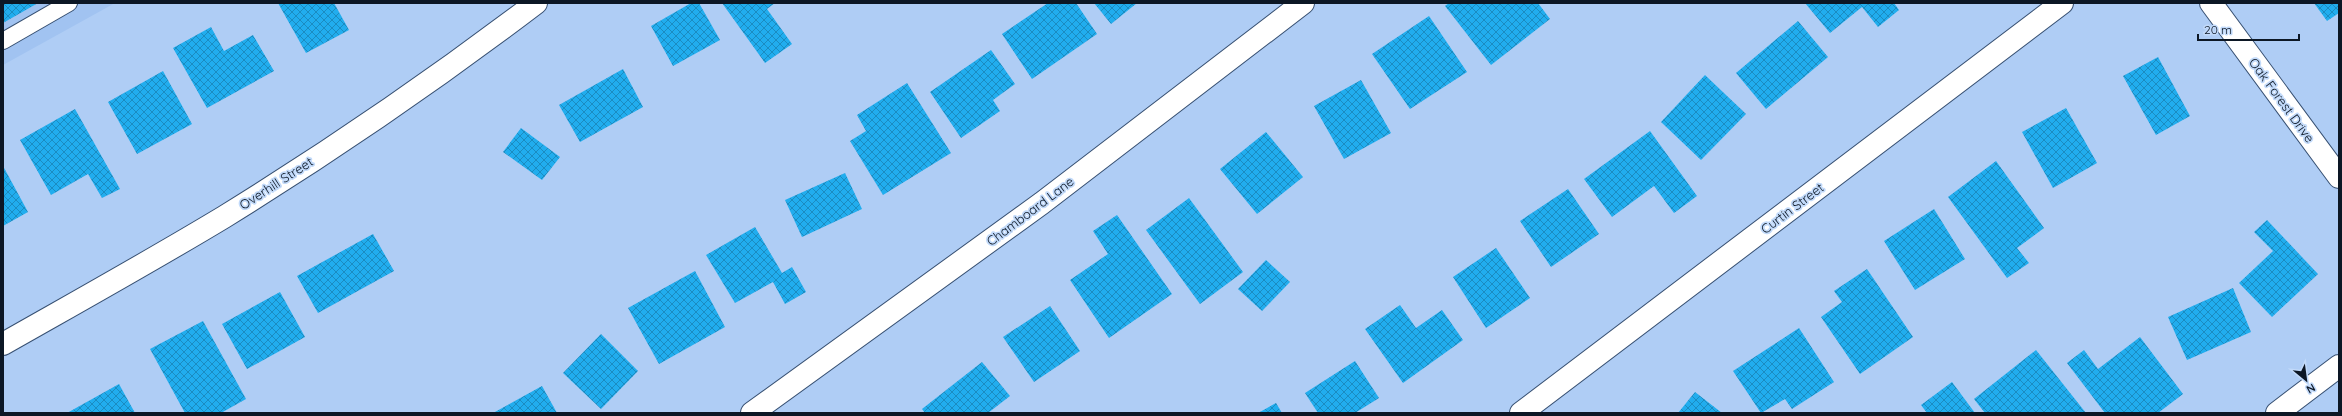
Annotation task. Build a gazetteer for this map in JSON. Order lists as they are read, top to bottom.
{
  "streets": {
    "street": [
      "Oak Forest Drive",
      "Overhill Street",
      "Curtin Street",
      "Chamboard Lane"
    ]
  },
  "scale_bar": "20 m",
  "north": "bottom right"
}
